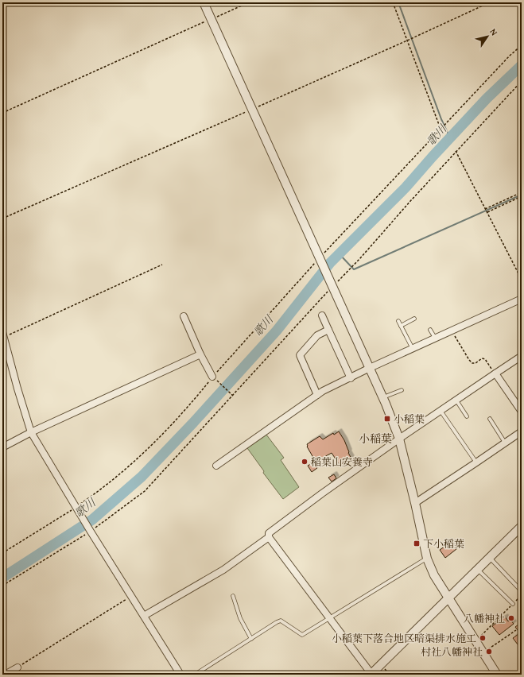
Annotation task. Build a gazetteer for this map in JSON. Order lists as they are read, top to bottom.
{
  "districts": ["小稲葉"],
  "water": ["歌川"],
  "places": {
    "transit": ["小稲葉", "下小稲葉"],
    "other": [
      "稲葉山安養寺",
      "八幡神社",
      "小稲葉下落合地区暗渠排水施工",
      "村社八幡神社"
    ]
  },
  "north": "top right"
}
